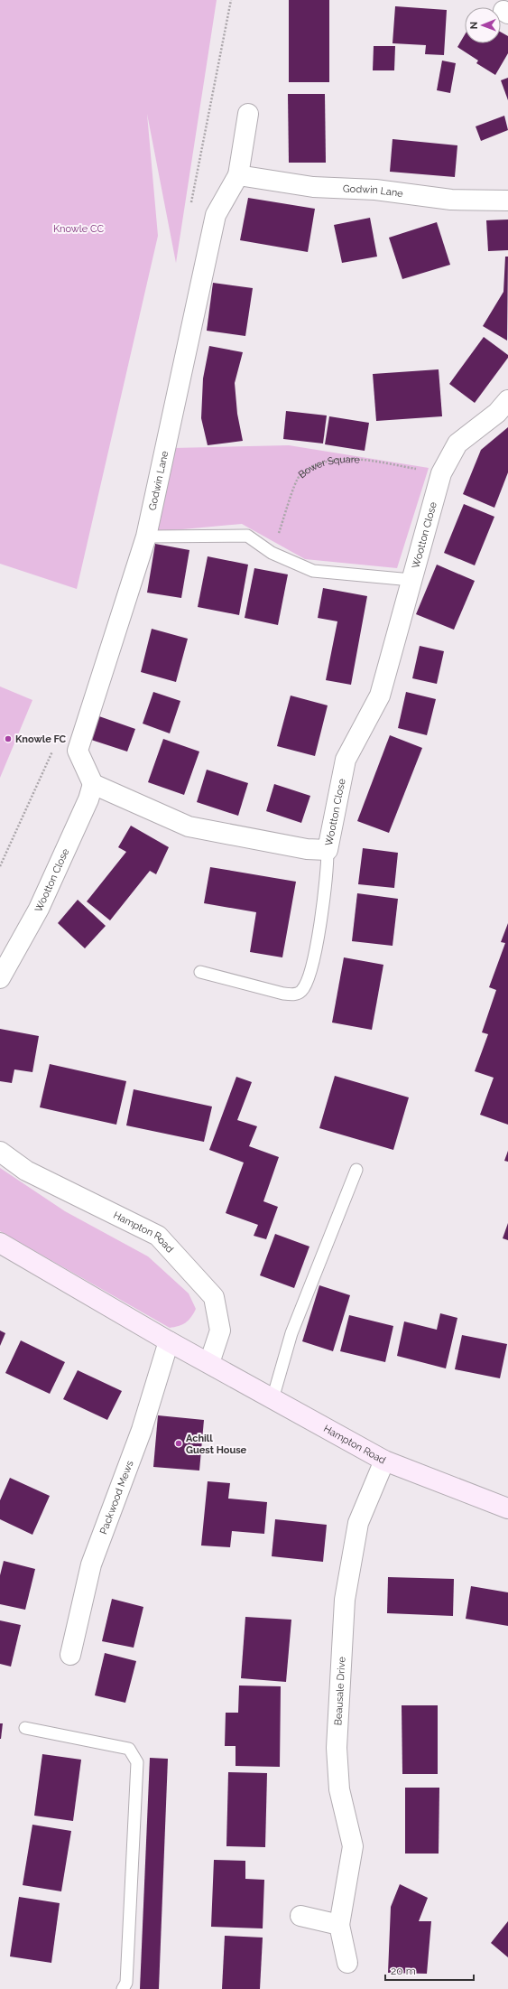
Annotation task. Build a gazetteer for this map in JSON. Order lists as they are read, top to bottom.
{
  "streets": {
    "street": [
      "Godwin Lane",
      "Wootton Close",
      "Hampton Road",
      "Packwood Mews",
      "Beausale Drive"
    ],
    "path": ["Bower Square"]
  },
  "crossings": [
    ["Godwin Lane", "Wootton Close"],
    ["Bower Square", "Wootton Close"],
    ["Hampton Road", "Packwood Mews"],
    ["Hampton Road", "Beausale Drive"]
  ],
  "parks": ["Knowle CC"],
  "places": ["Knowle FC", "Achill Guest House"],
  "scale_bar": "20 m",
  "north": "left"
}
